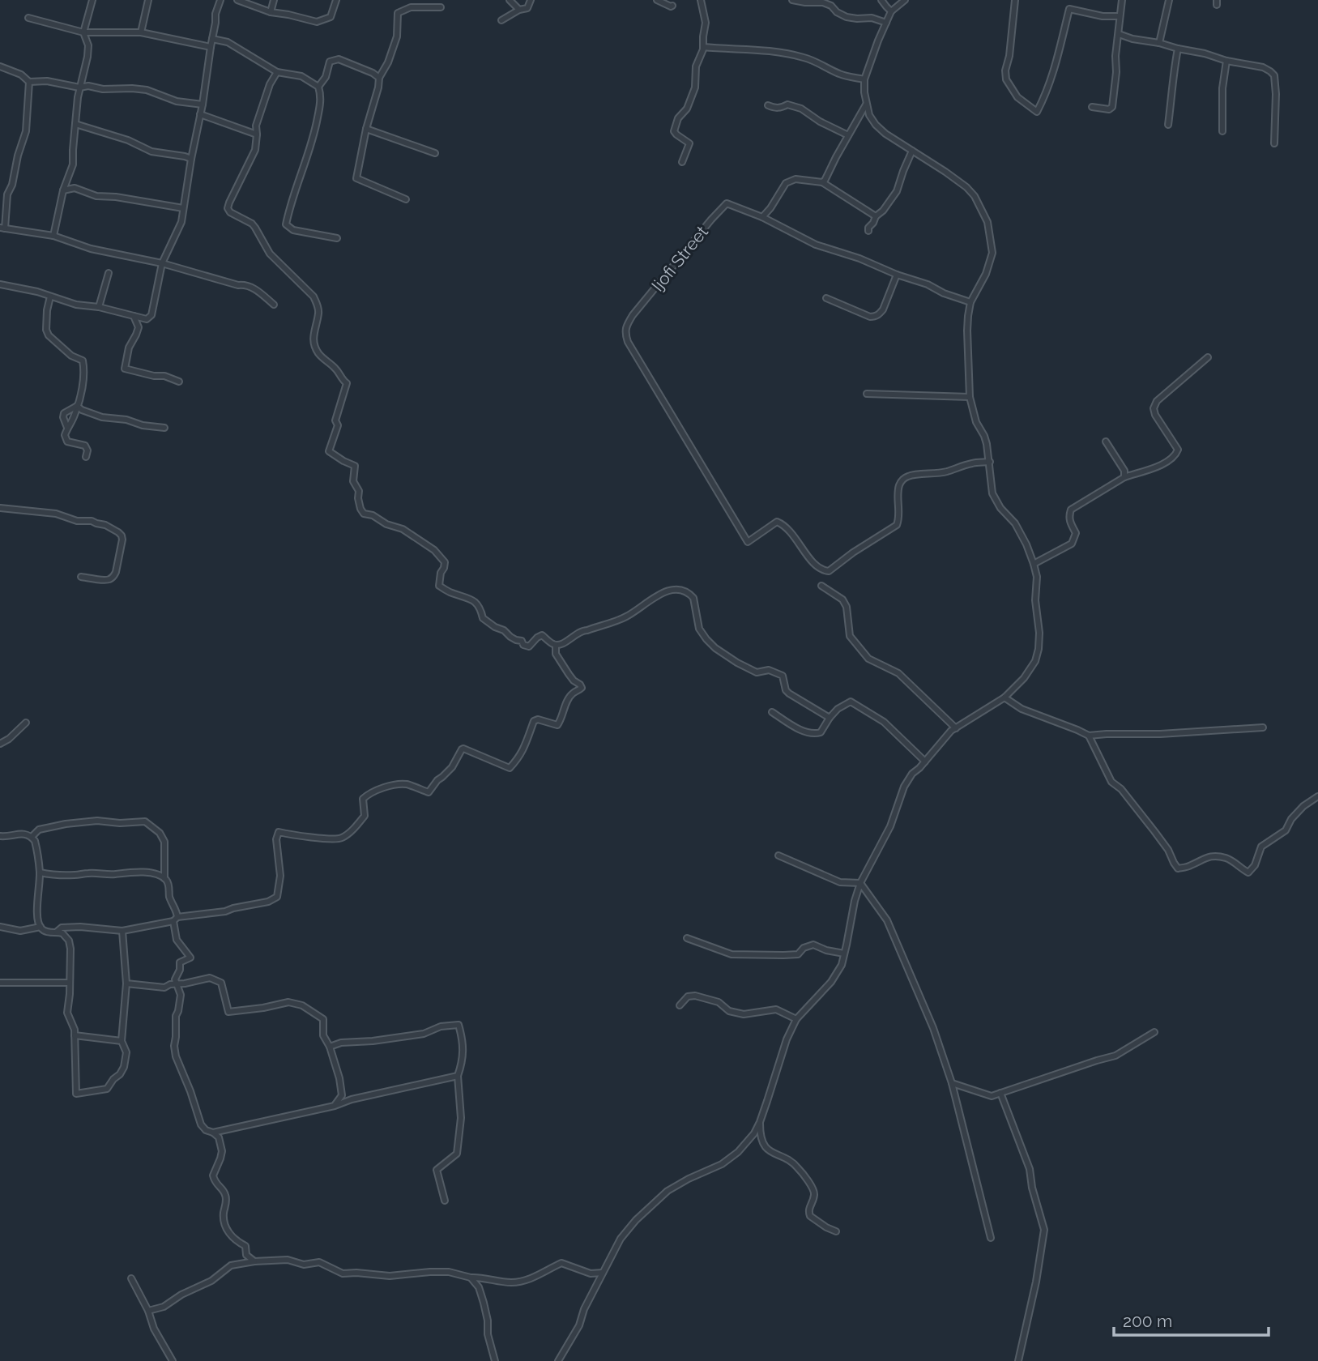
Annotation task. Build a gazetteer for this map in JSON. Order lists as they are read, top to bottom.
{
  "streets": {
    "street": ["Ijofi Street"]
  },
  "scale_bar": "200 m"
}
